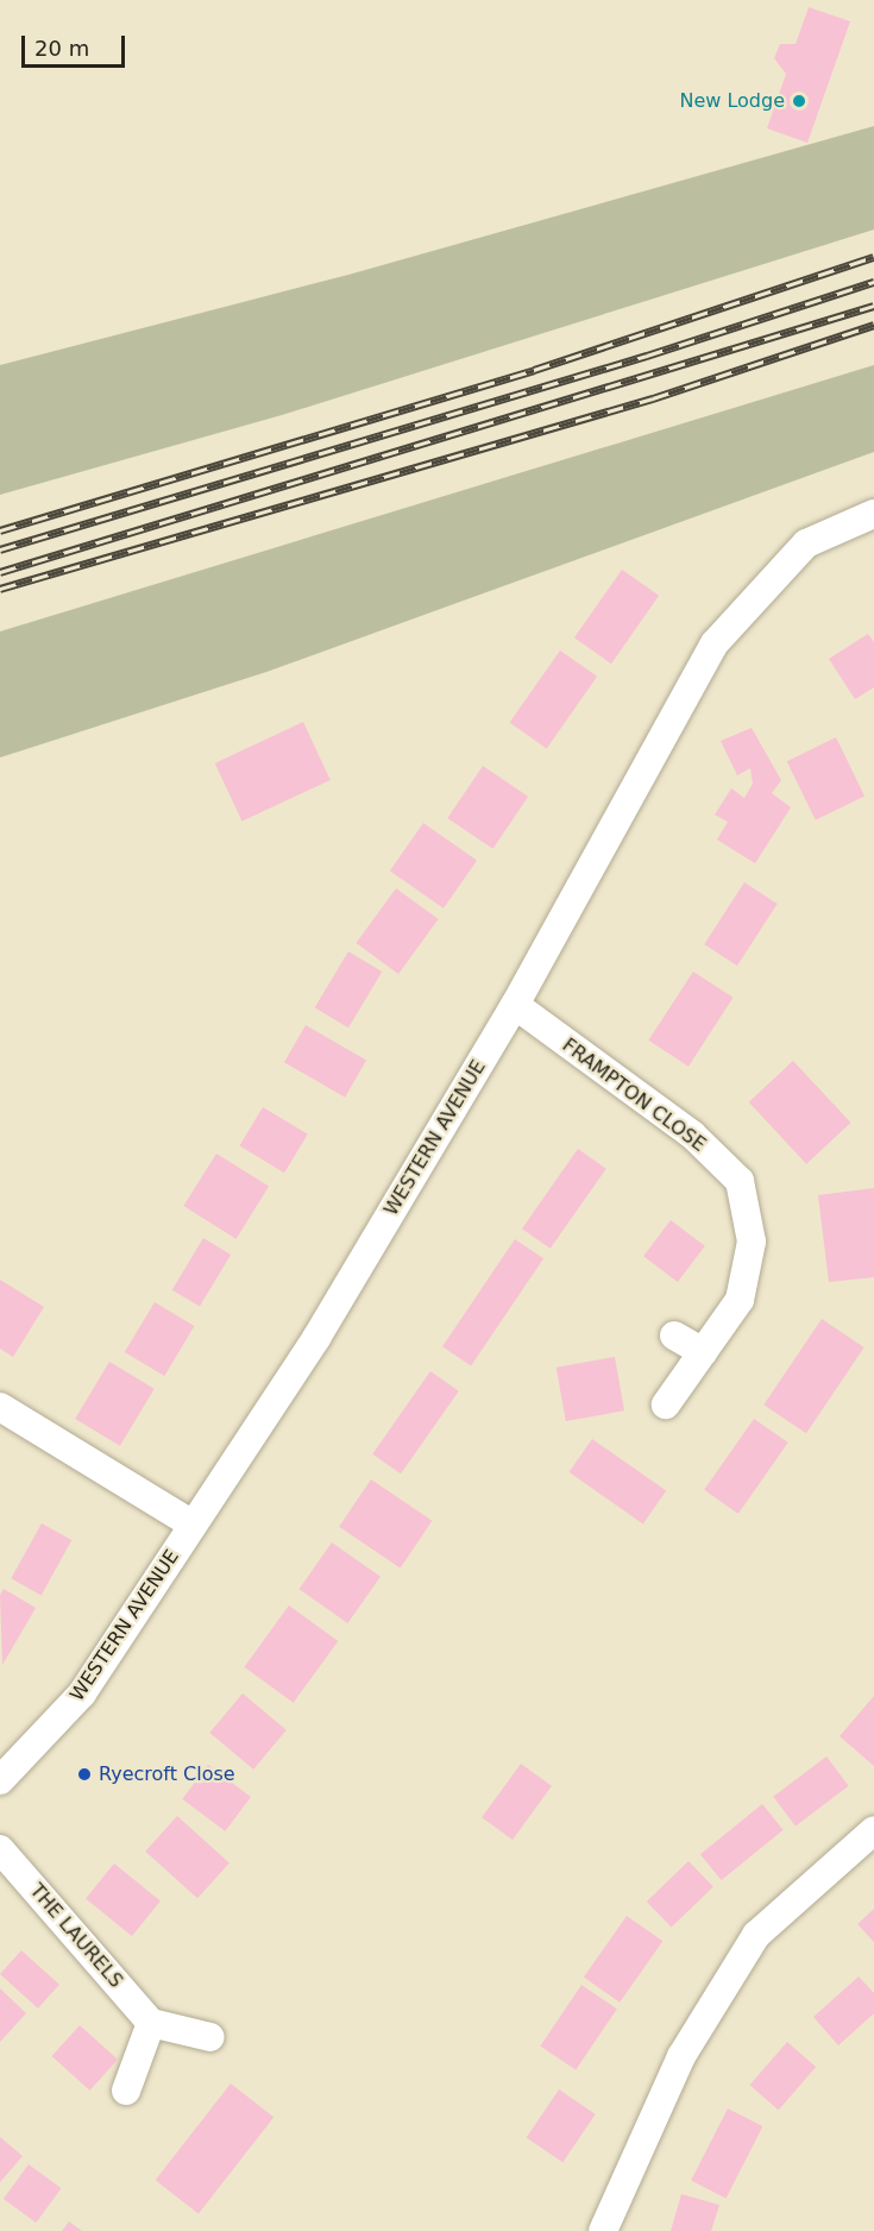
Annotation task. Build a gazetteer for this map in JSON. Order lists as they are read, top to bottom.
{
  "streets": {
    "street": ["FRAMPTON CLOSE", "WESTERN AVENUE", "THE LAURELS"]
  },
  "crossings": [
    ["FRAMPTON CLOSE", "WESTERN AVENUE"]
  ],
  "places": ["New Lodge", "Ryecroft Close"],
  "scale_bar": "20 m"
}
